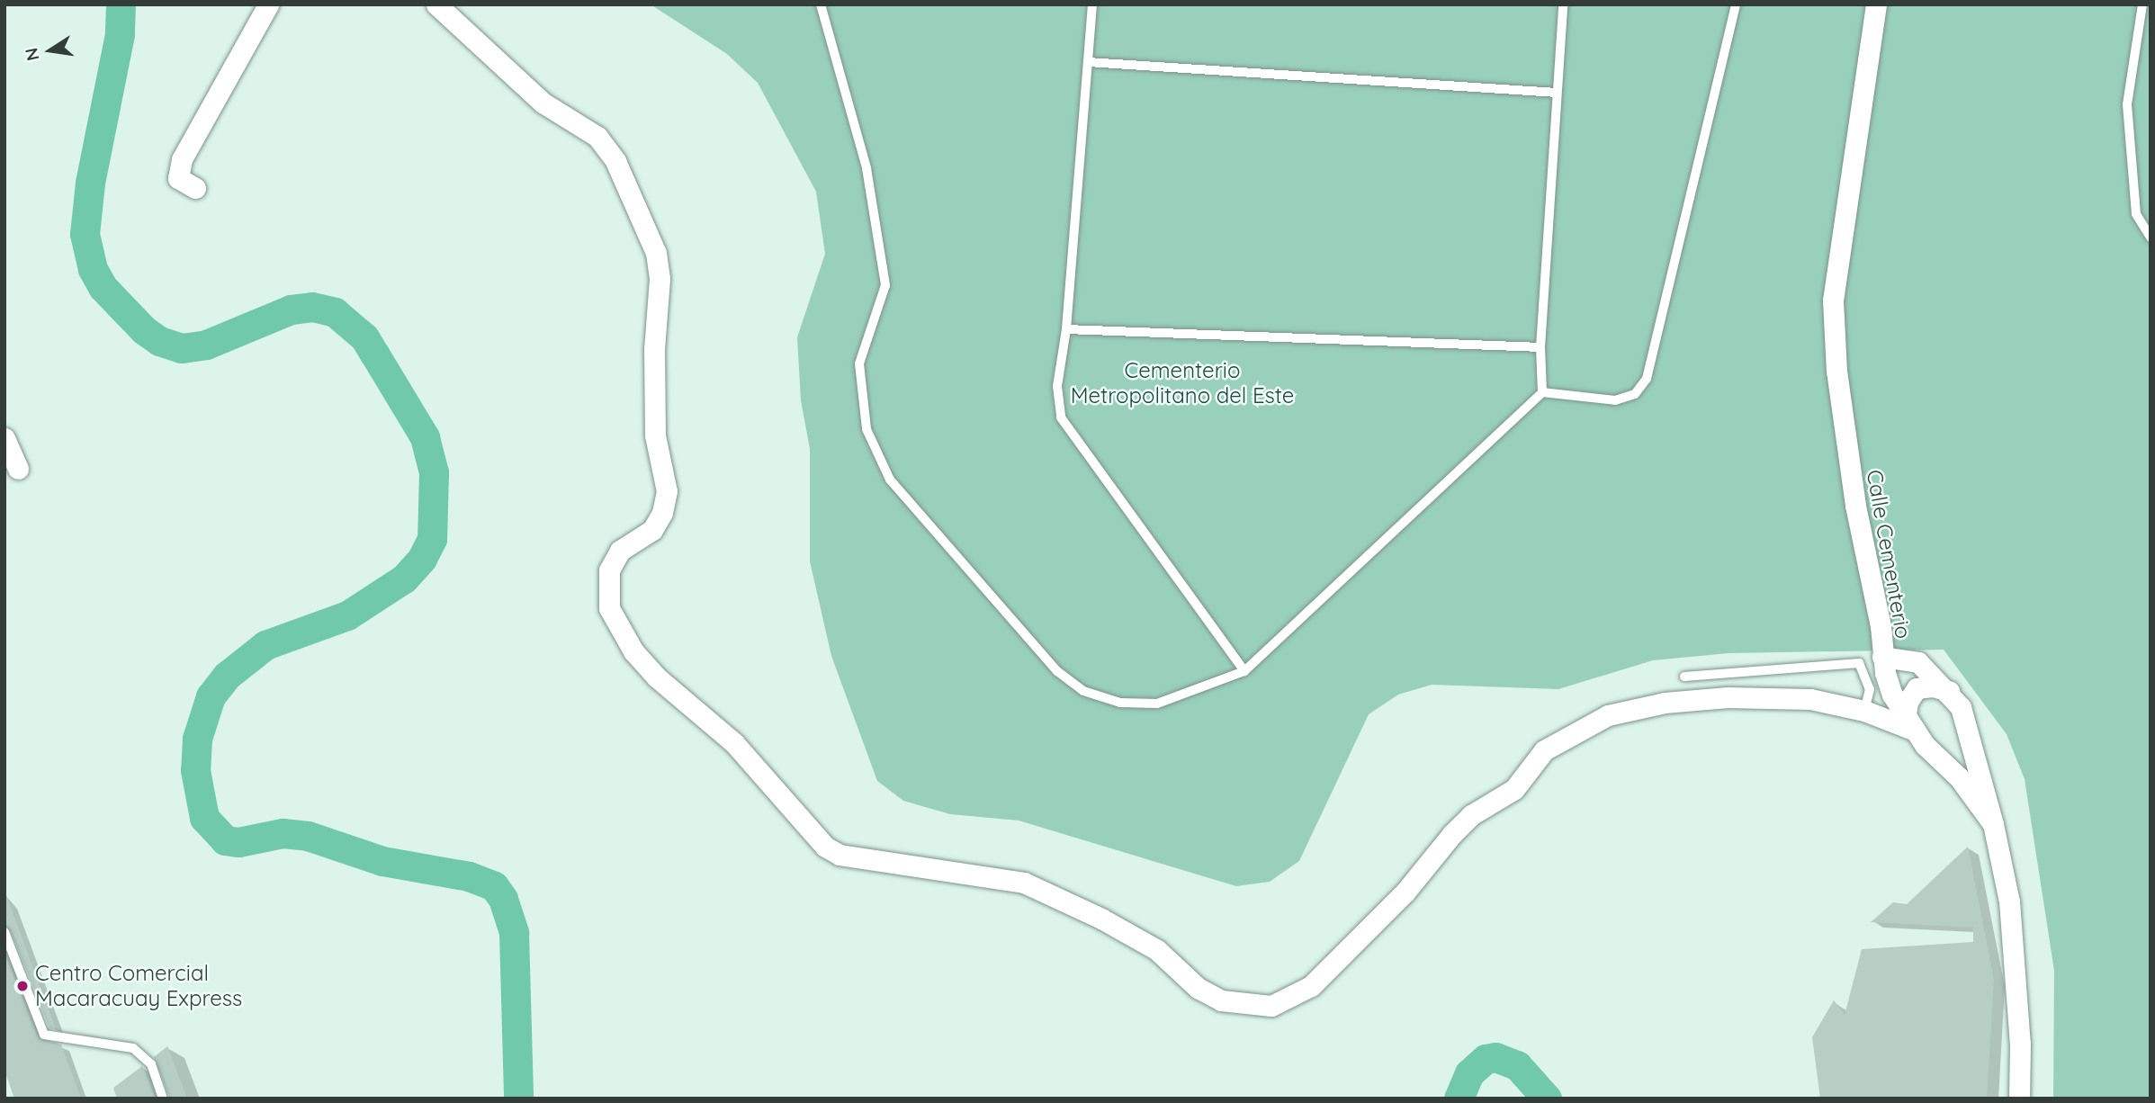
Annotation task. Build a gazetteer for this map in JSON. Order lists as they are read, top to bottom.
{
  "streets": {
    "street": ["Calle Cementerio"]
  },
  "parks": ["Cementerio Metropolitano del Este"],
  "places": ["Centro Comercial Macaracuay Express"],
  "north": "left"
}
